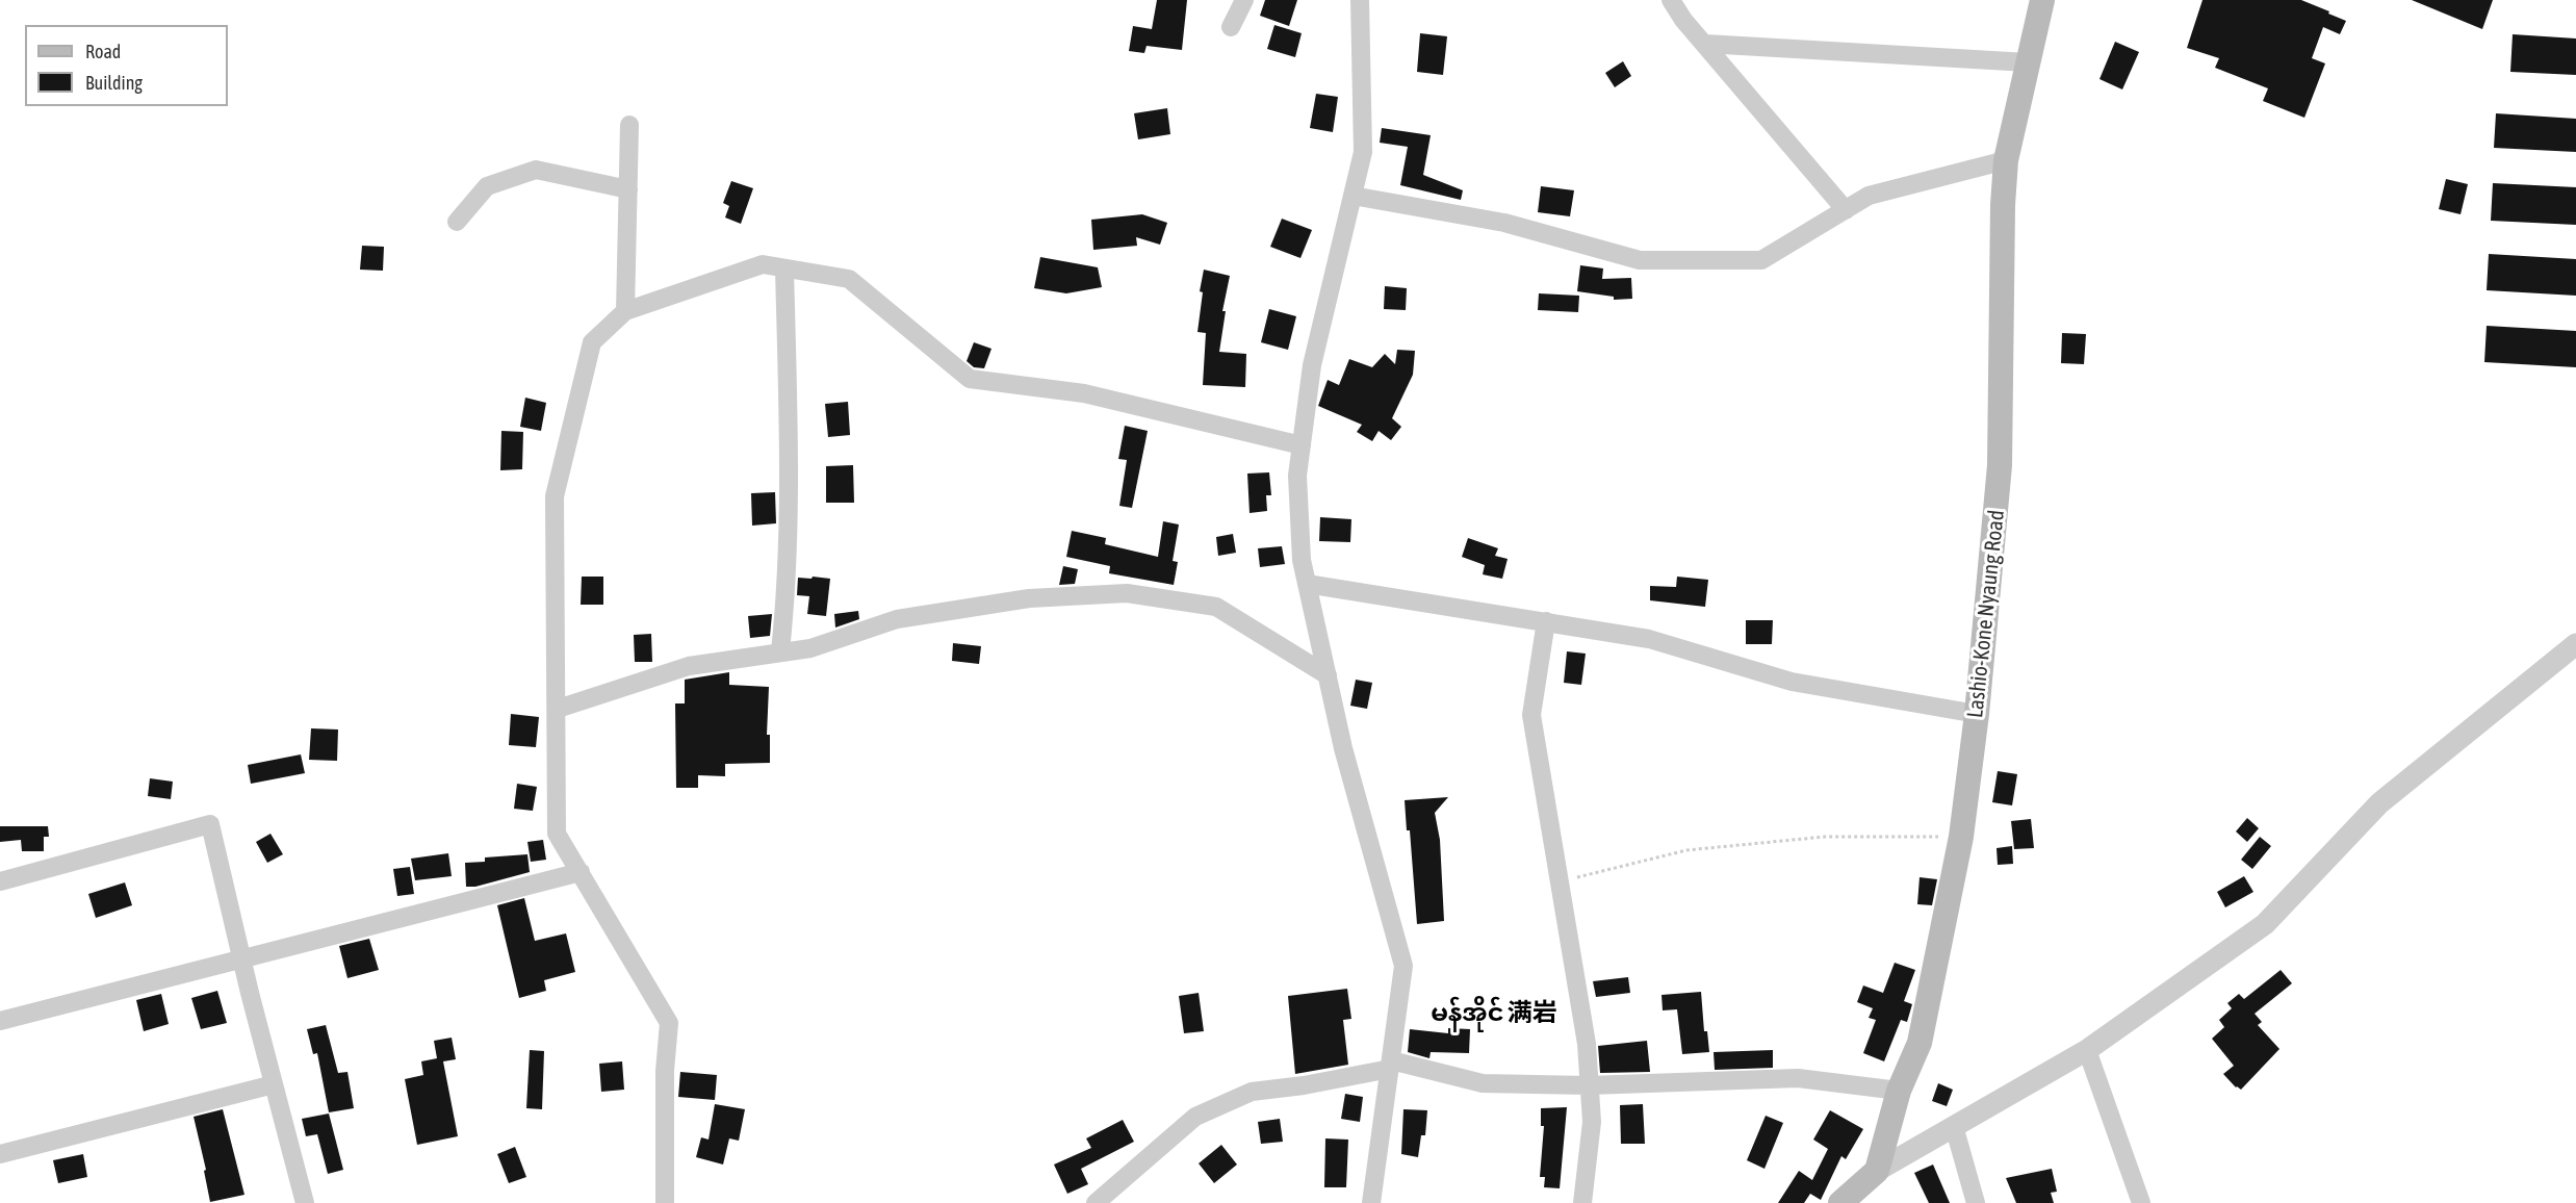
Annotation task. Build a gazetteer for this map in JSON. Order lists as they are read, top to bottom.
{
  "streets": {
    "main road": ["Lashio-Kone Nyaung Road"]
  },
  "districts": ["မန်အိုင် 满岩"],
  "legend": ["Road", "Building"]
}
